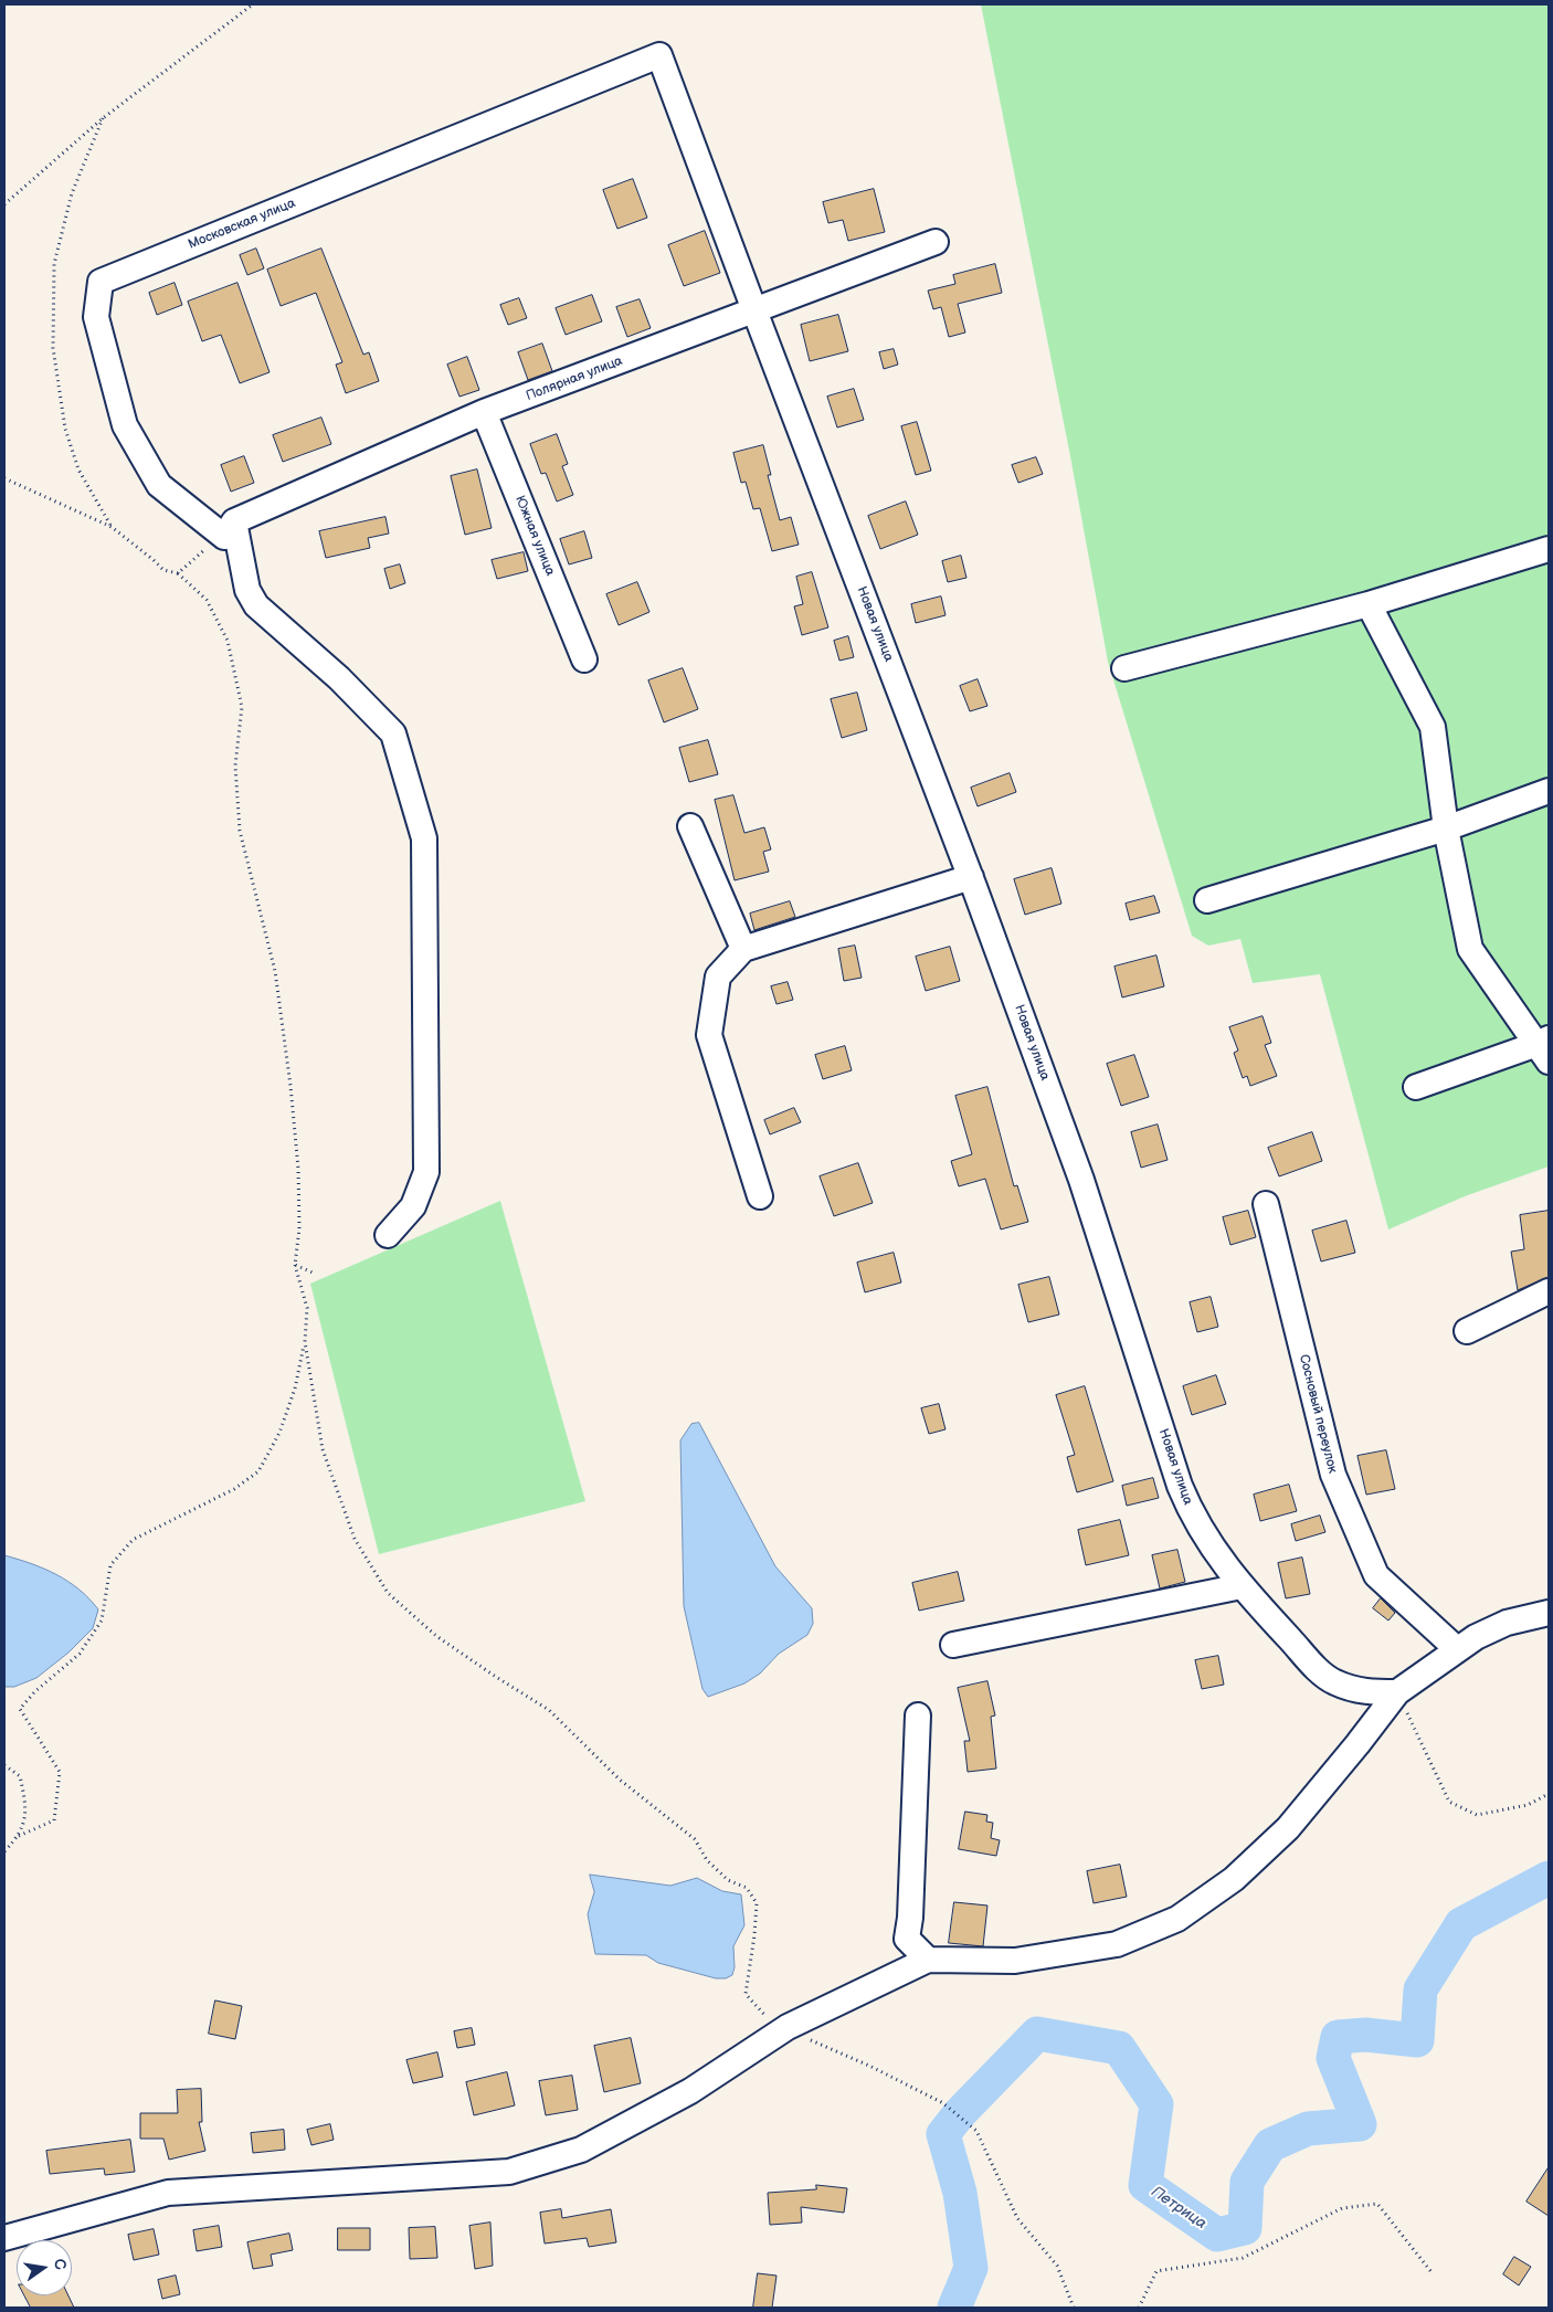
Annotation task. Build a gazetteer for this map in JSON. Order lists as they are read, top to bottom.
{
  "streets": {
    "street": [
      "Московская улица",
      "Полярная улица",
      "Южная улица",
      "Новая улица",
      "Сосновый переулок"
    ]
  },
  "crossings": [
    ["Московская улица", "Полярная улица"],
    ["Московская улица", "Новая улица"],
    ["Полярная улица", "Южная улица"],
    ["Полярная улица", "Новая улица"]
  ],
  "water": ["Петрица"],
  "north": "right"
}
